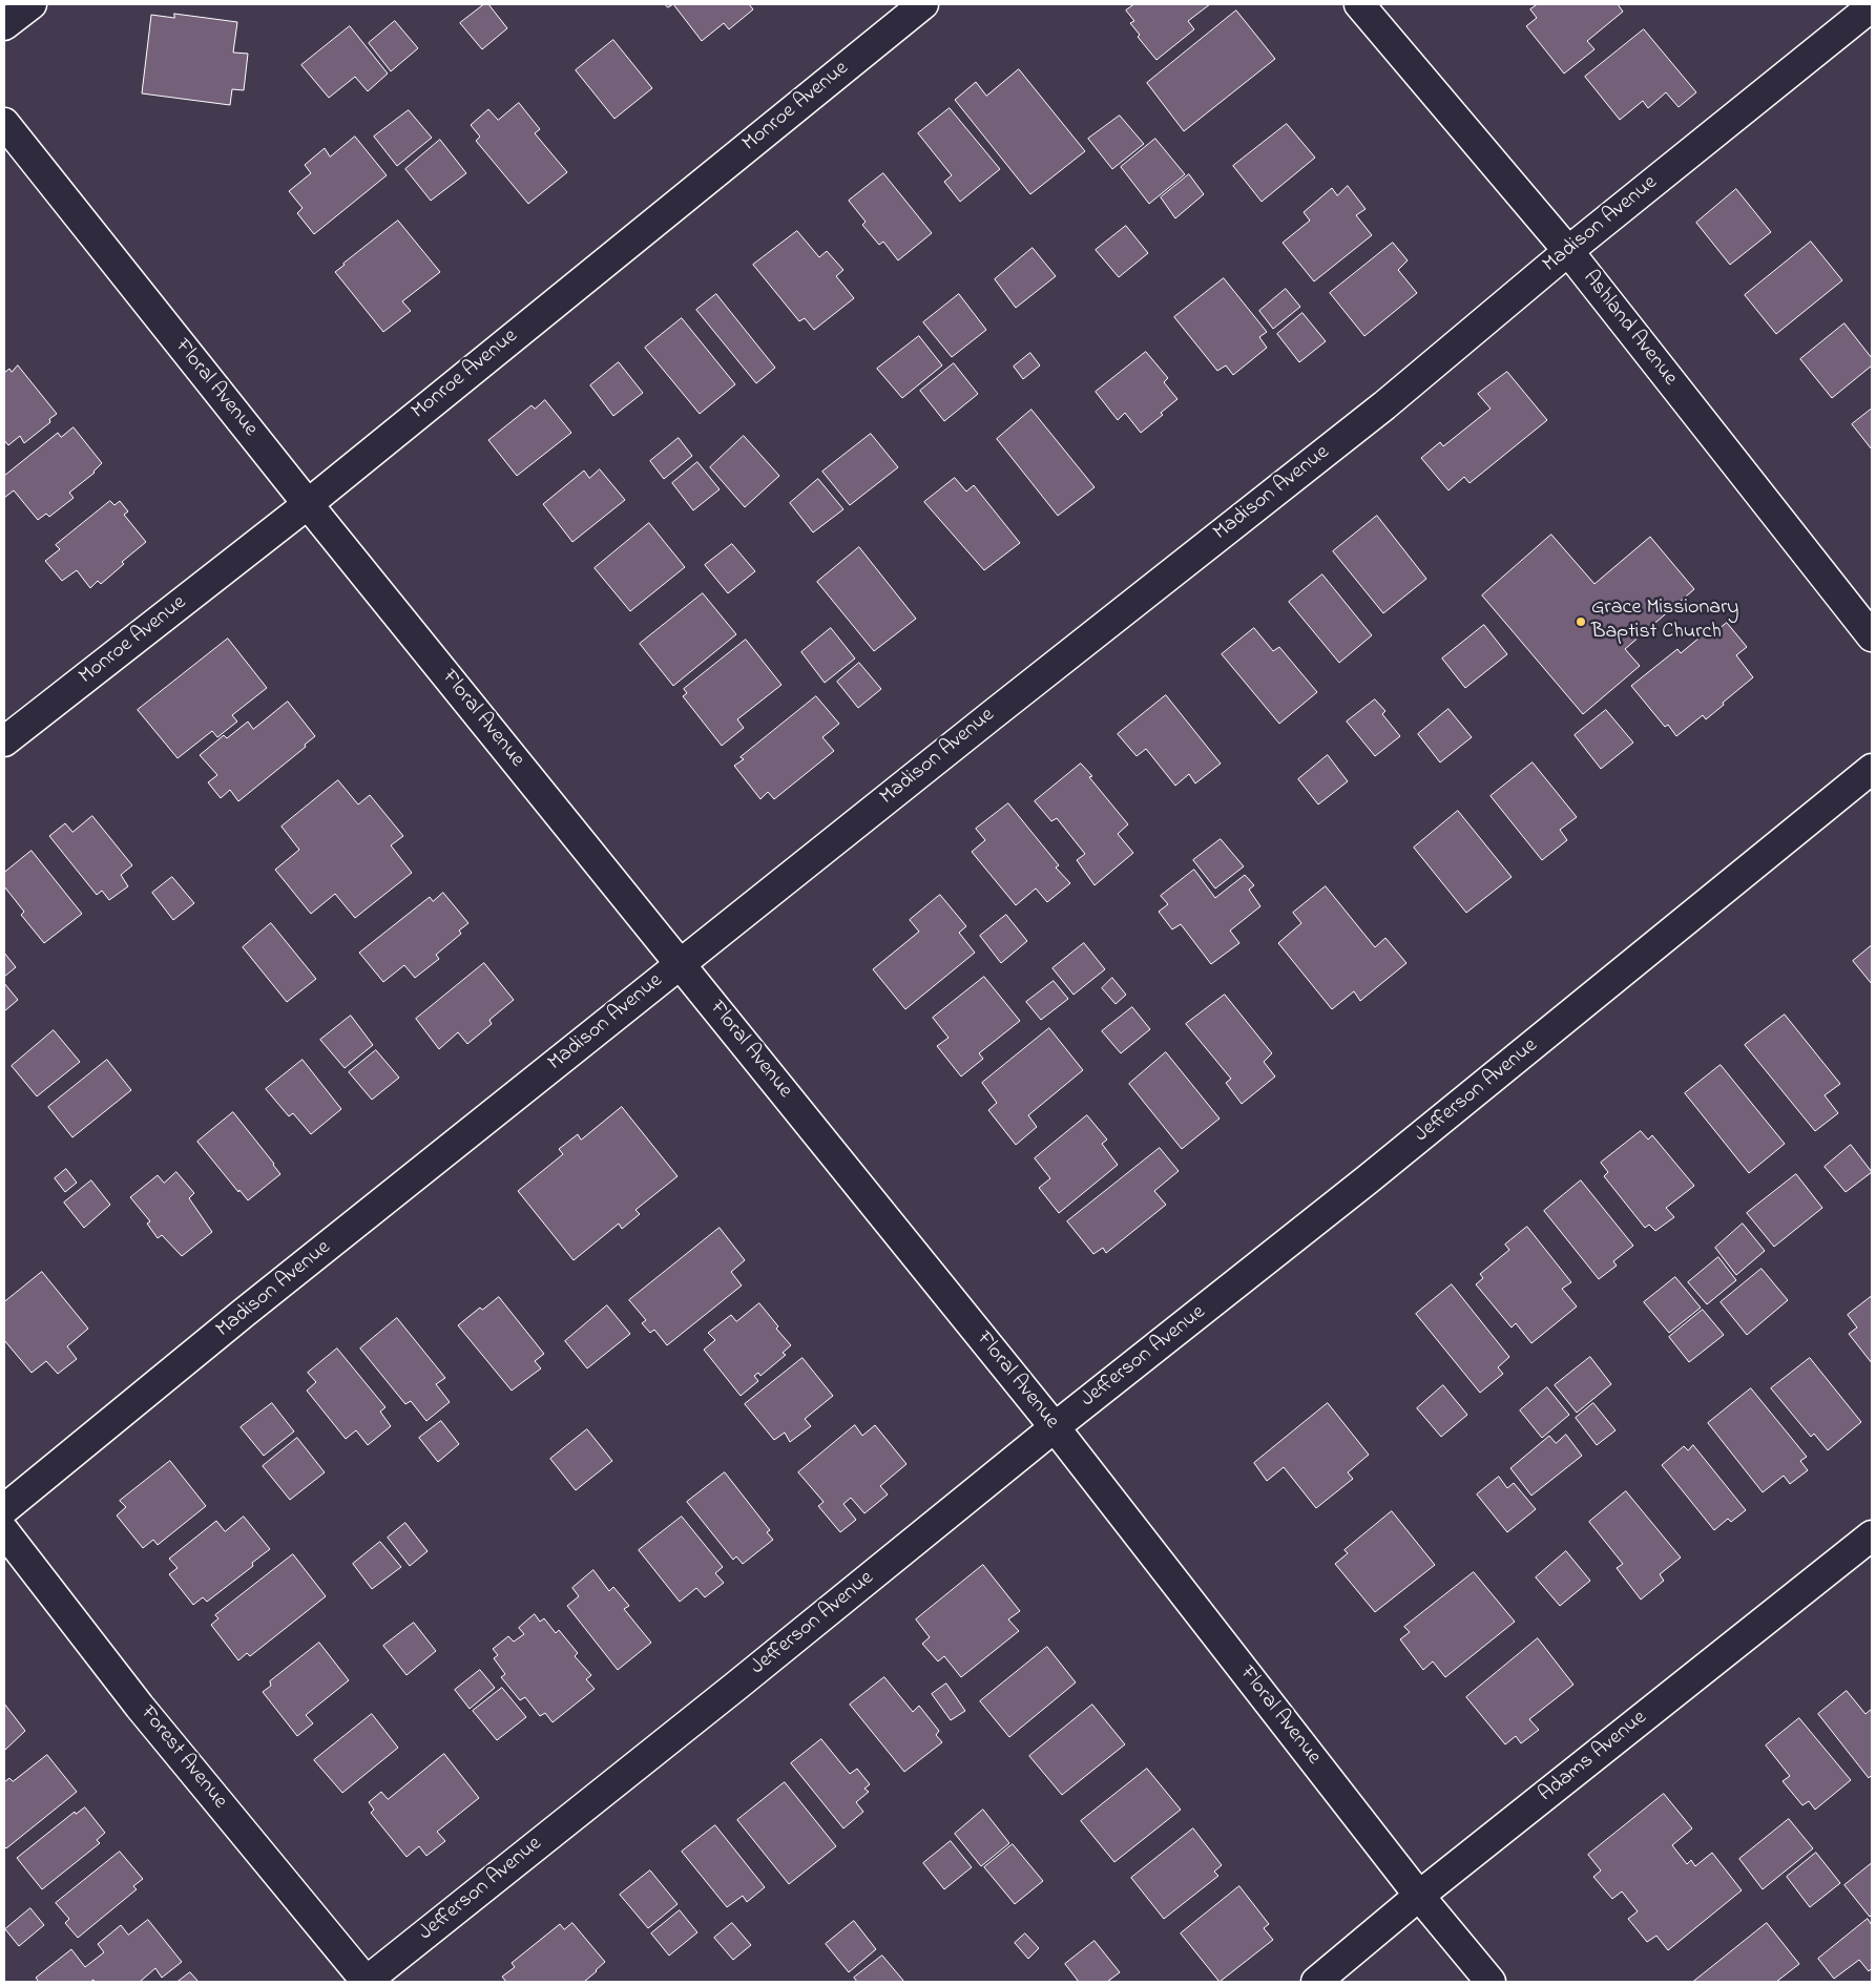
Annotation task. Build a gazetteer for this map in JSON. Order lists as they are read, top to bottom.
{
  "streets": {
    "street": [
      "Monroe Avenue",
      "Madison Avenue",
      "Ashland Avenue",
      "Floral Avenue",
      "Jefferson Avenue",
      "Adams Avenue",
      "Forest Avenue"
    ]
  },
  "crossings": [
    ["Monroe Avenue", "Floral Avenue"],
    ["Madison Avenue", "Ashland Avenue"],
    ["Madison Avenue", "Floral Avenue"],
    ["Floral Avenue", "Jefferson Avenue"],
    ["Floral Avenue", "Adams Avenue"],
    ["Jefferson Avenue", "Forest Avenue"]
  ],
  "places": ["Grace Missionary Baptist Church"]
}
